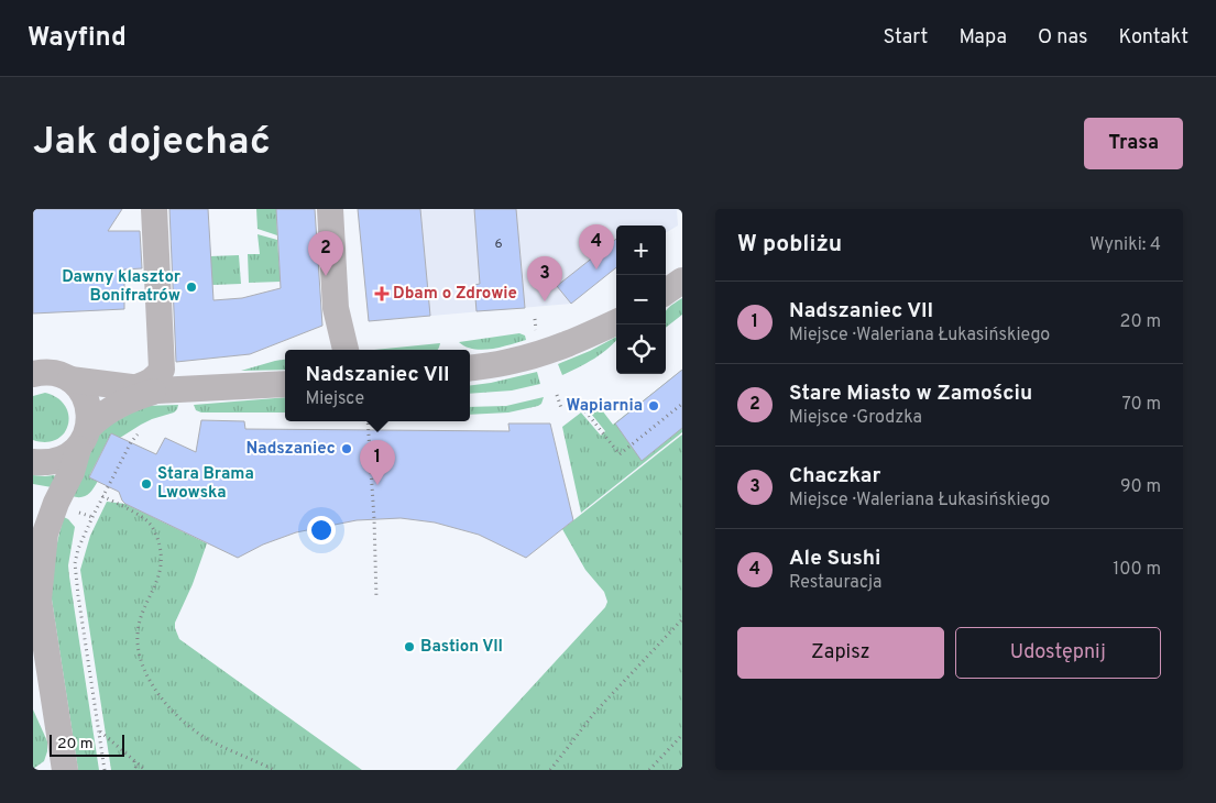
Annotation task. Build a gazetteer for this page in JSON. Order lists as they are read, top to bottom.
{
  "places": {
    "other": [
      "Dawny klasztor Bonifratrów",
      "Wapiarnia",
      "Nadszaniec",
      "Stara Brama Lwowska",
      "Bastion VII"
    ],
    "health": ["Dbam o Zdrowie"]
  },
  "house_numbers": ["6"],
  "scale_bar": "20 m",
  "page": {
    "header": "Wayfind",
    "nav": [
      "Start",
      "Mapa",
      "O nas",
      "Kontakt"
    ],
    "buttons": [
      "Trasa",
      ["Zapisz", "Udostępnij"]
    ],
    "title": "Jak dojechać",
    "heading": ["W pobliżu", "Wyniki: 4"],
    "pins": [
      "4",
      "2",
      "3",
      "1"
    ],
    "map_buttons": ["+", "−"],
    "list": [
      {
        "mark": "1",
        "name": "Nadszaniec VII",
        "note": "Miejsce · Waleriana Łukasińskiego",
        "value": "20 m"
      },
      {
        "mark": "2",
        "name": "Stare Miasto w Zamościu",
        "note": "Miejsce · Grodzka",
        "value": "70 m"
      },
      {
        "mark": "3",
        "name": "Chaczkar",
        "note": "Miejsce · Waleriana Łukasińskiego",
        "value": "90 m"
      },
      {
        "mark": "4",
        "name": "Ale Sushi",
        "note": "Restauracja",
        "value": "100 m"
      }
    ],
    "popup": ["Nadszaniec VII", "Miejsce"],
    "scale": "20 m"
  }
}
